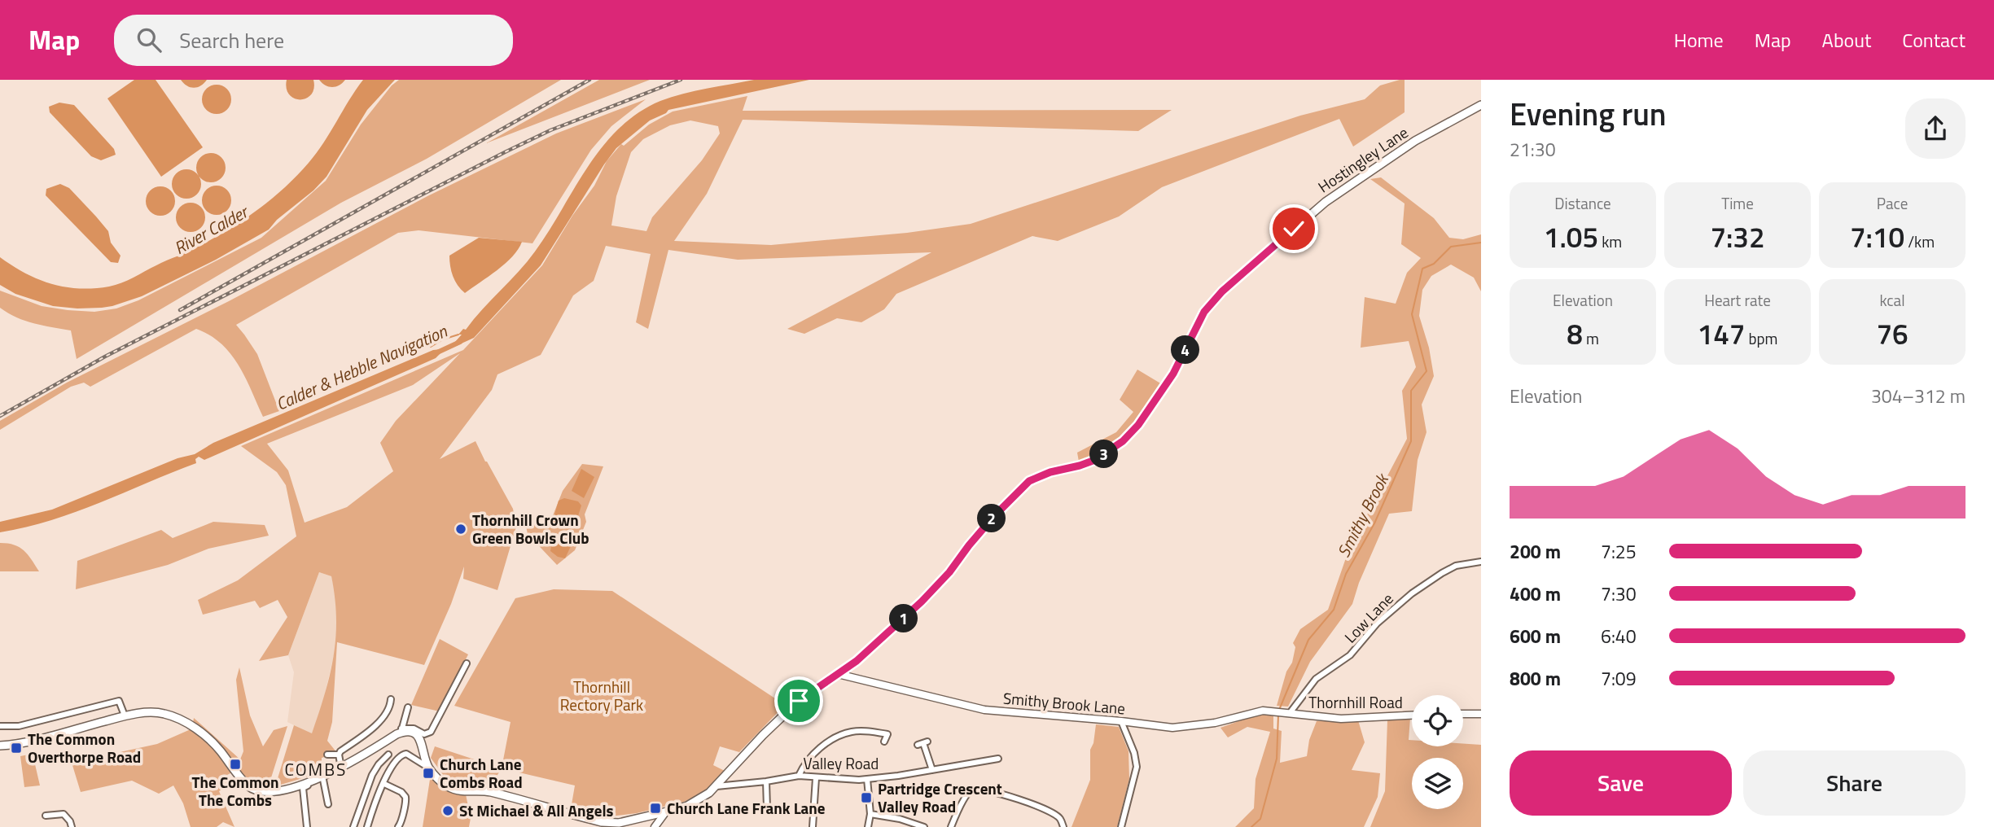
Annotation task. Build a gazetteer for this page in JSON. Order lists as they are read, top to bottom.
{
  "streets": {
    "main road": ["Hostingley Lane"],
    "street": [
      "Low Lane",
      "Thornhill Road",
      "Smithy Brook Lane",
      "Valley Road"
    ]
  },
  "crossings": [
    ["Hostingley Lane", "Smithy Brook Lane"],
    ["Hostingley Lane", "Valley Road"],
    ["Low Lane", "Thornhill Road"],
    ["Low Lane", "Smithy Brook Lane"],
    ["Thornhill Road", "Smithy Brook Lane"]
  ],
  "districts": ["COMBS"],
  "water": ["River Calder", "Calder & Hebble Navigation", "Smithy Brook"],
  "parks": ["Thornhill Rectory Park"],
  "places": {
    "other": ["Thornhill Crown Green Bowls Club", "St Michael & All Angels"],
    "transit": [
      "The Common Overthorpe Road",
      "The Common The Combs",
      "Church Lane Combs Road",
      "Partridge Crescent Valley Road",
      "Church Lane Frank Lane"
    ]
  },
  "page": {
    "header": "Map",
    "search": "Search here",
    "nav": [
      "Home",
      "Map",
      "About",
      "Contact"
    ],
    "heading": ["Evening run", "21:30"],
    "stats": [
      ["Distance", "1.05 km"],
      ["Time", "7:32"],
      ["Pace", "7:10 /km"],
      ["Elevation", "8 m"],
      ["Heart rate", "147 bpm"],
      ["kcal", "76"]
    ],
    "pins": [
      "4",
      "3",
      "2",
      "1"
    ],
    "chart": ["Elevation", "304–312 m"],
    "list": [
      {
        "name": "200 m",
        "note": "7:25"
      },
      {
        "name": "400 m",
        "note": "7:30"
      },
      {
        "name": "600 m",
        "note": "6:40"
      },
      {
        "name": "800 m",
        "note": "7:09"
      }
    ],
    "buttons": ["Save", "Share"]
  }
}
